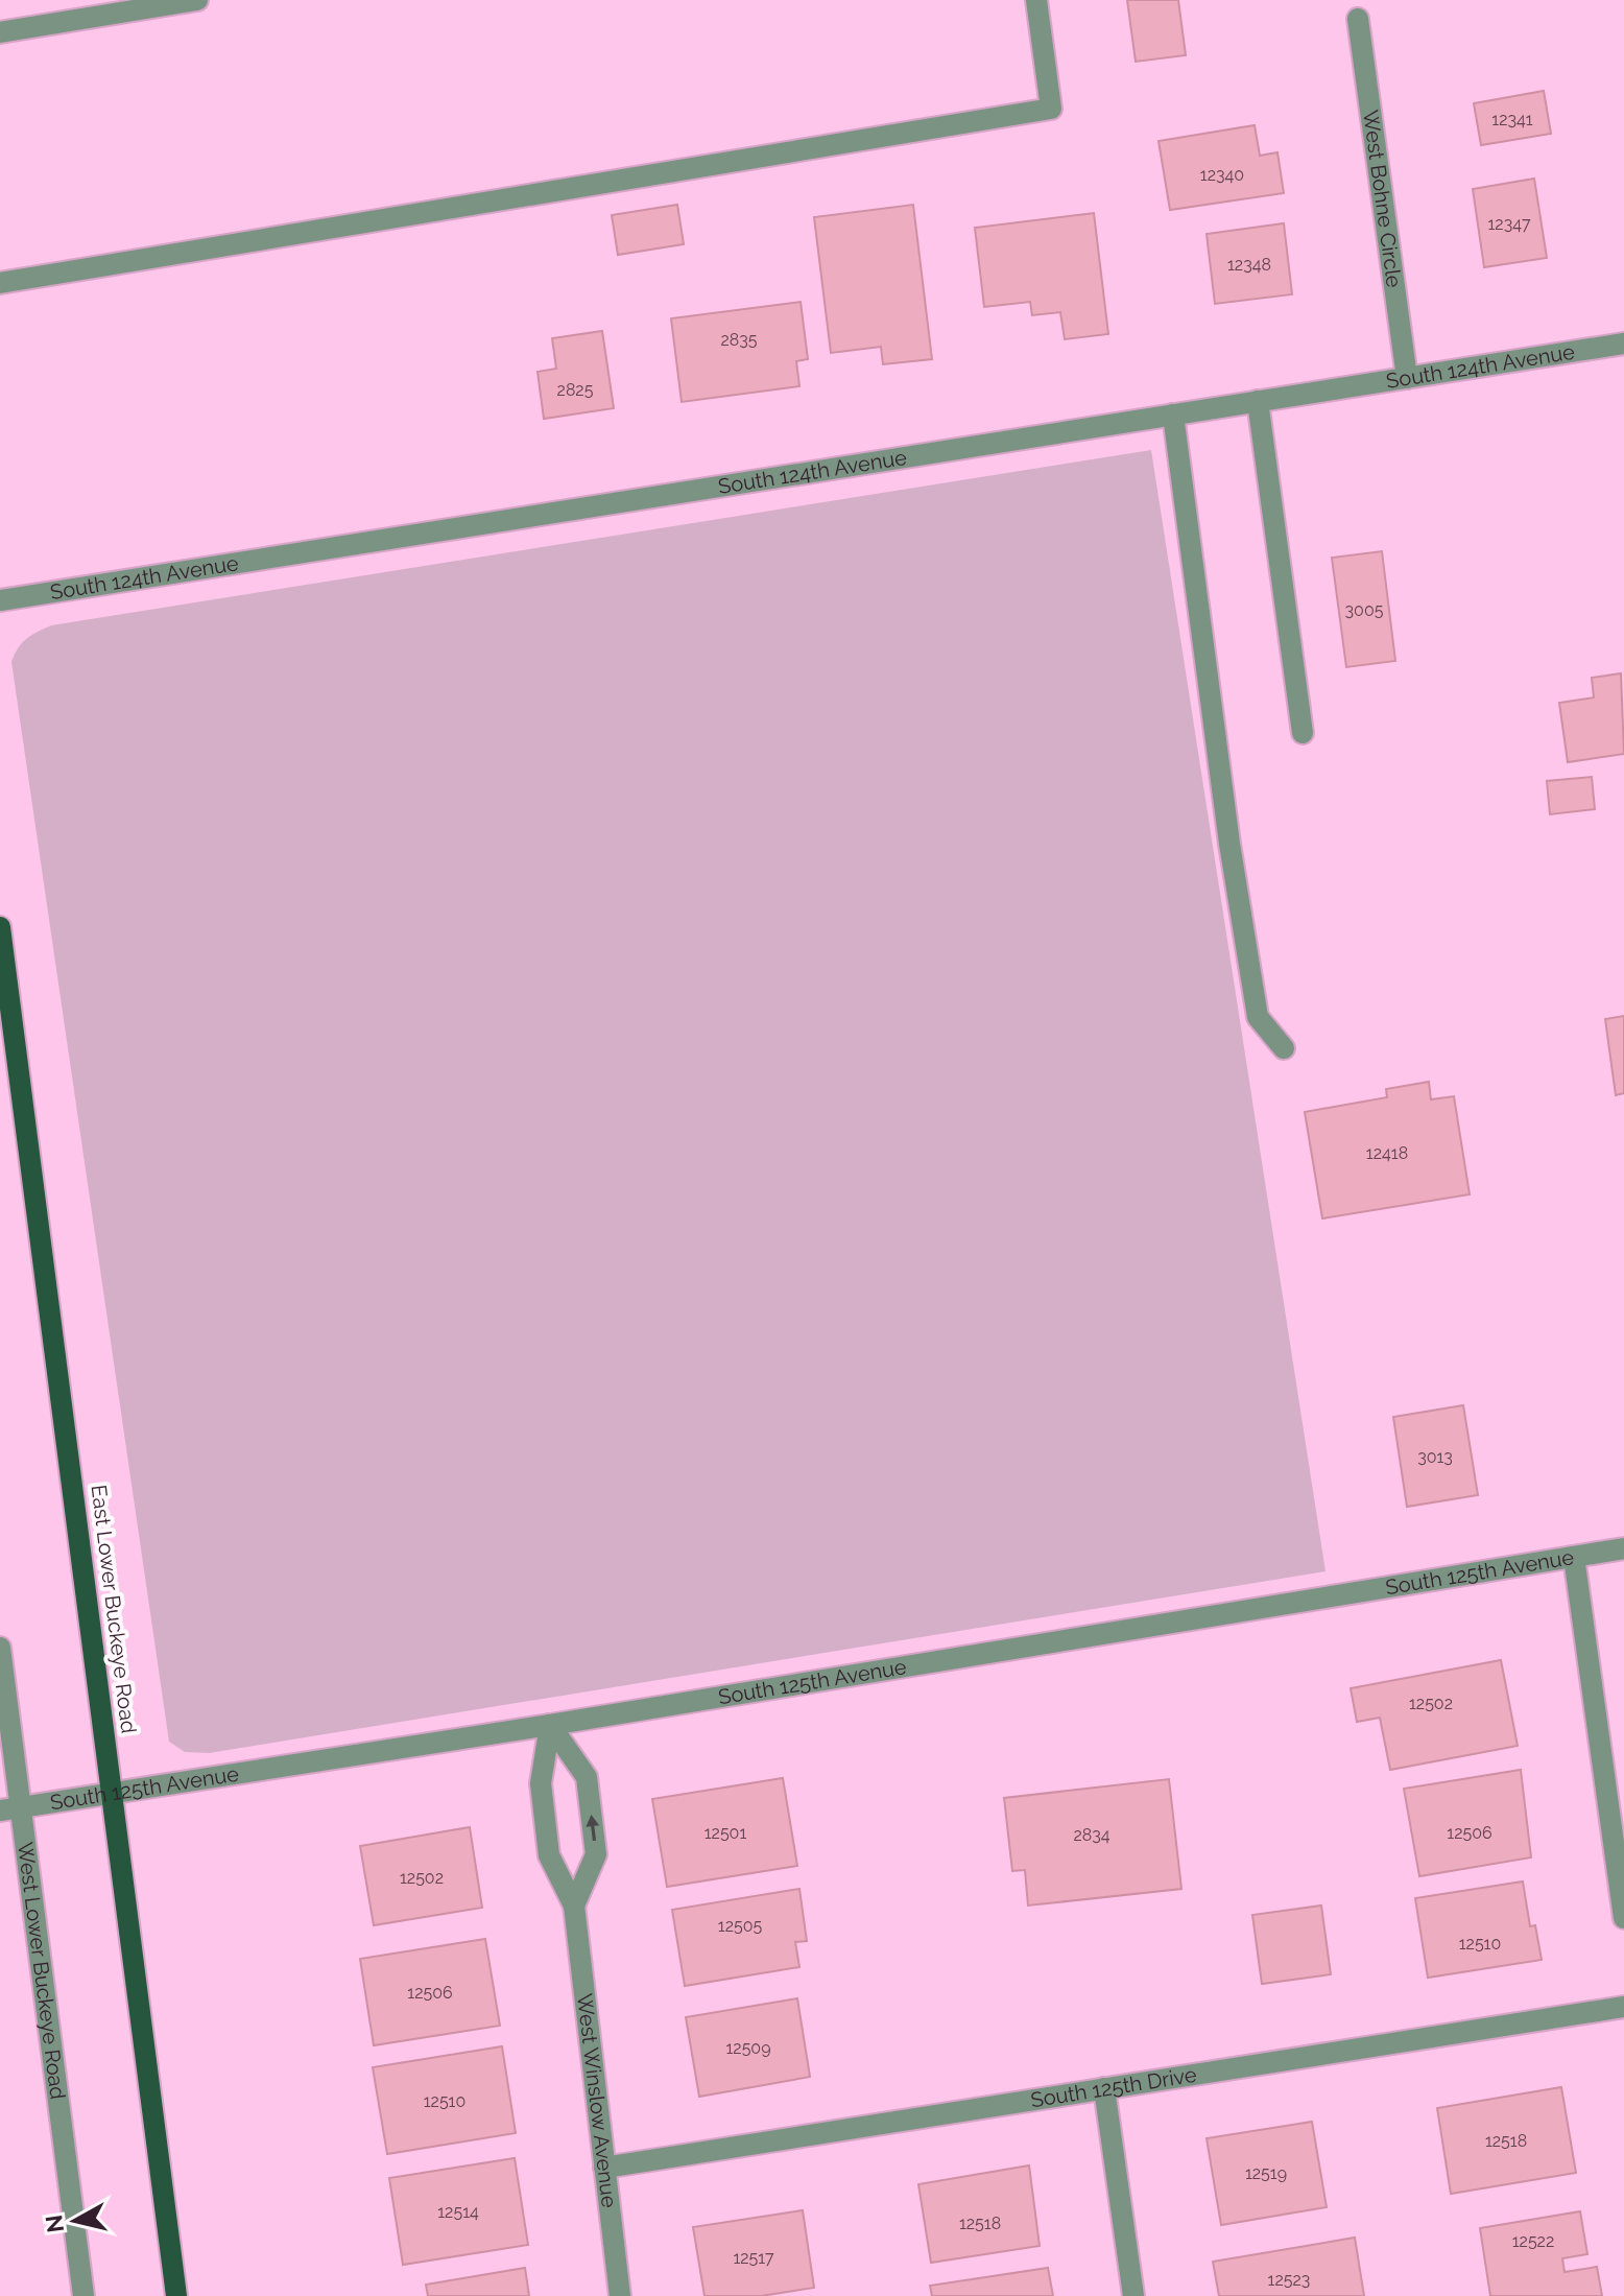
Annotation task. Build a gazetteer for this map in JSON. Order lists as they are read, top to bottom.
{
  "streets": {
    "main road": ["East Lower Buckeye Road"],
    "street": [
      "West Bohne Circle",
      "South 124th Avenue",
      "South 125th Avenue",
      "West Lower Buckeye Road",
      "South 125th Drive",
      "West Winslow Avenue"
    ]
  },
  "crossings": [
    ["West Bohne Circle", "South 124th Avenue"],
    ["South 125th Avenue", "East Lower Buckeye Road"],
    ["South 125th Avenue", "West Lower Buckeye Road"],
    ["South 125th Avenue", "West Winslow Avenue"],
    ["South 125th Drive", "West Winslow Avenue"]
  ],
  "house_numbers": [
    "12341",
    "12340",
    "12347",
    "12348",
    "2835",
    "2825",
    "3005",
    "12418",
    "3013",
    "12502",
    "12501",
    "12506",
    "2834",
    "12502",
    "12505",
    "12510",
    "12506",
    "12509",
    "12510",
    "12518",
    "12519",
    "12514",
    "12518",
    "12522",
    "12517",
    "12523"
  ],
  "north": "left"
}
